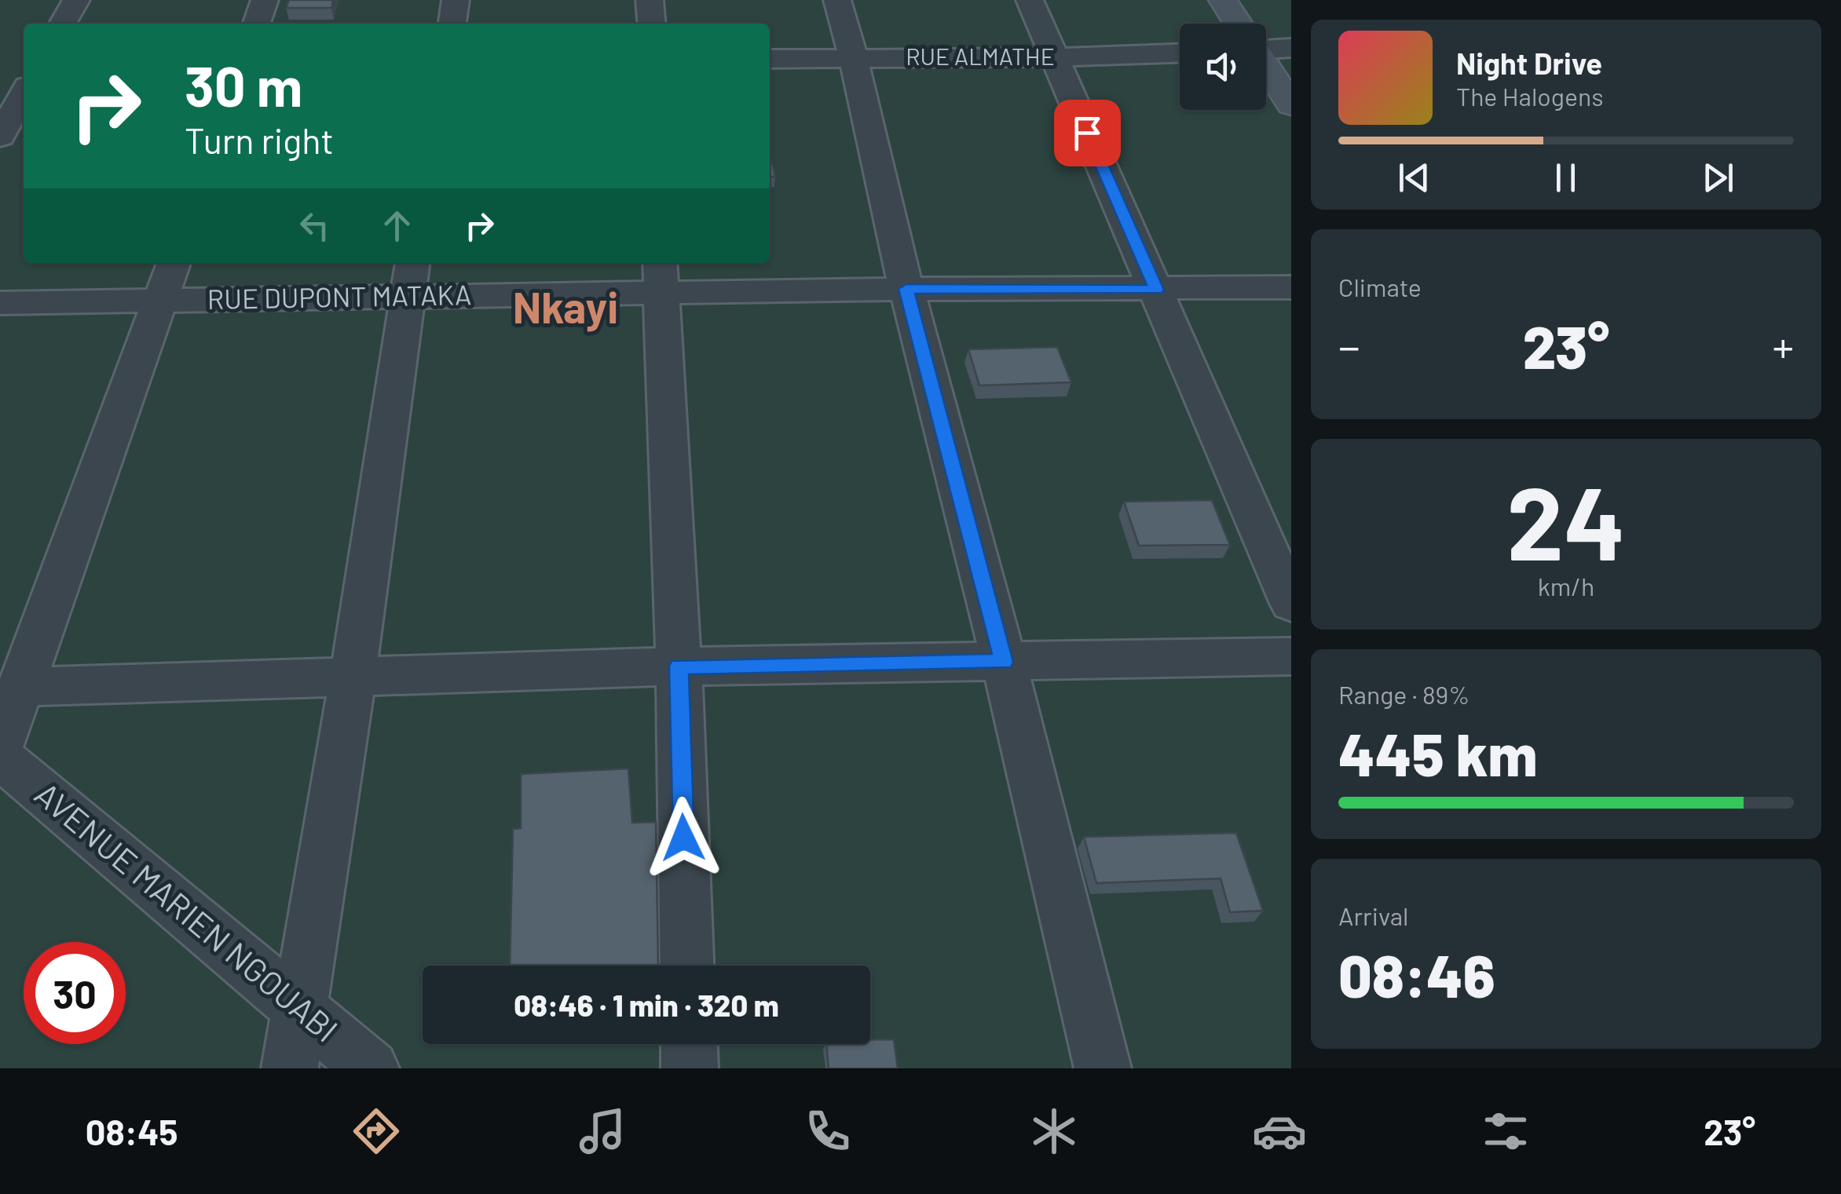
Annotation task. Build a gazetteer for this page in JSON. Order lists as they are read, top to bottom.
{
  "streets": {
    "street": ["RUE ALMATHE", "RUE DUPONT MATAKA", "AVENUE MARIEN NGOUABI"]
  },
  "districts": ["Nkayi"],
  "page": {
    "turn": ["30 m", "Turn right"],
    "song": ["Night Drive", "The Halogens"],
    "tile": [
      "Climate",
      ["24", "km/h"],
      ["Range · 89%", "445 km"],
      ["Arrival", "08:46"]
    ],
    "heat": ["−", "23°", "+"],
    "limit": "30",
    "trip": "08:46 · 1 min · 320 m",
    "tabs": ["08:45", "23°"]
  }
}
